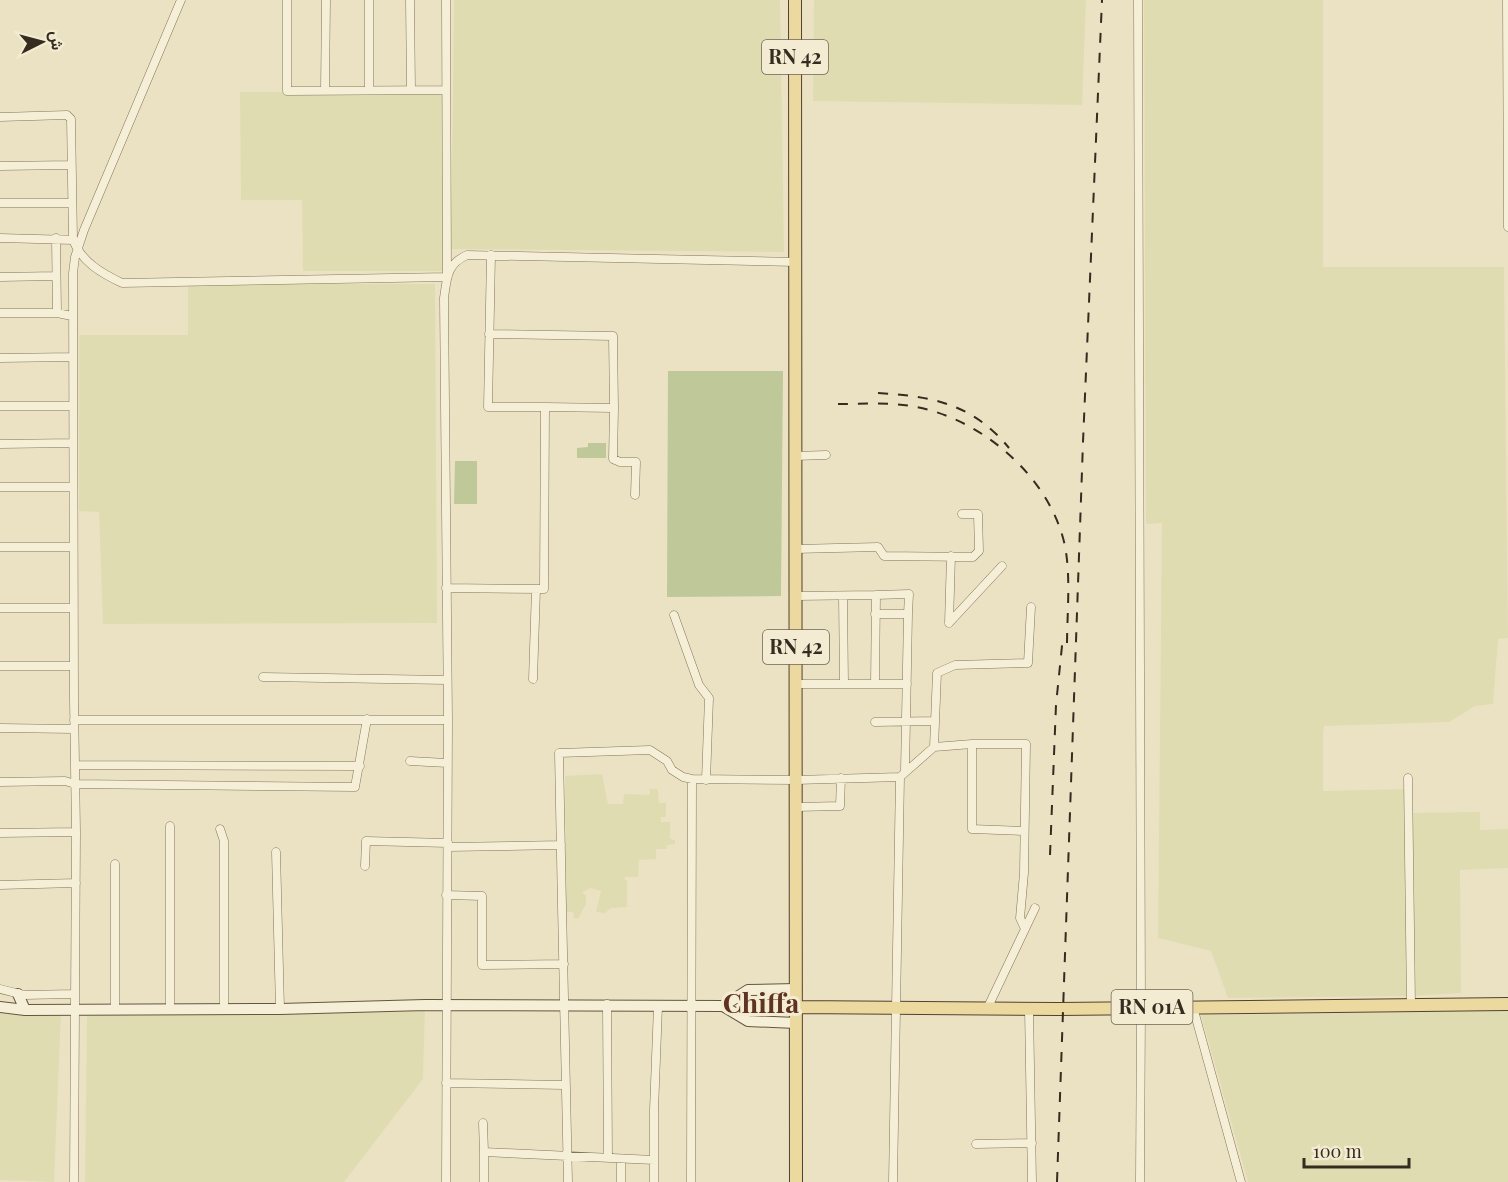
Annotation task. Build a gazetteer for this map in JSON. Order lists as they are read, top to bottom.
{
  "streets": {
    "main road": ["RN 42", "RN 01A"]
  },
  "crossings": [
    ["RN 42", "RN 01A"]
  ],
  "districts": ["Chiffa"],
  "scale_bar": "100 m",
  "north": "right"
}
